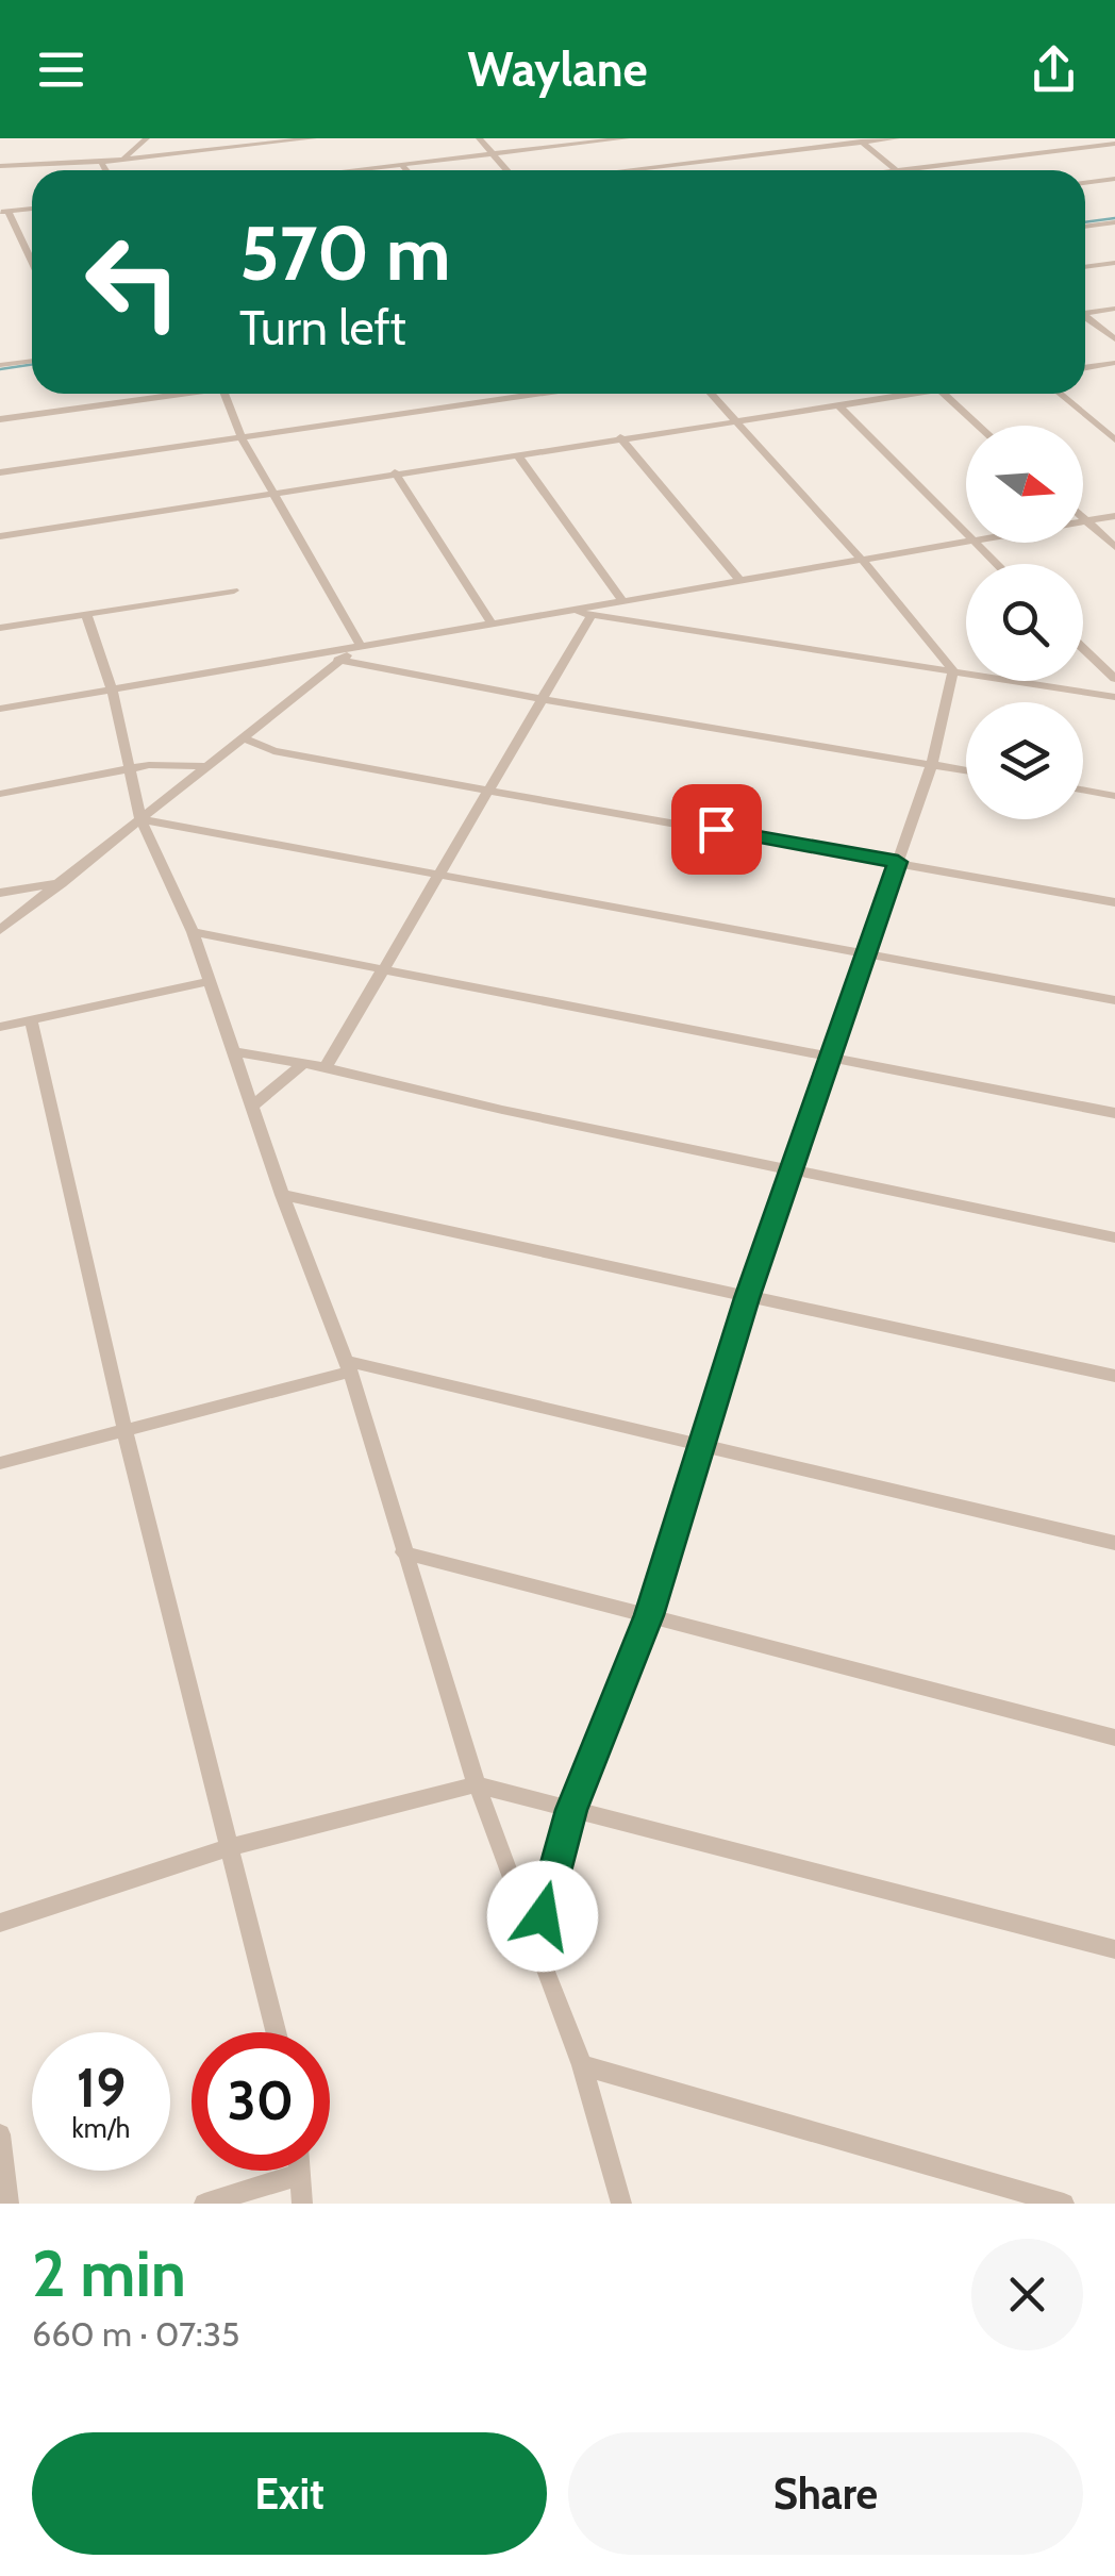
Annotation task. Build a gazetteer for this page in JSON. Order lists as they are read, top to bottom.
{
  "north": "right",
  "page": {
    "header": "Waylane",
    "turn": ["570 m", "Turn left"],
    "speed": "19 km/h",
    "limit": "30",
    "heading": ["2 min", "660 m · 07:35"],
    "buttons": ["Exit", "Share"]
  }
}
